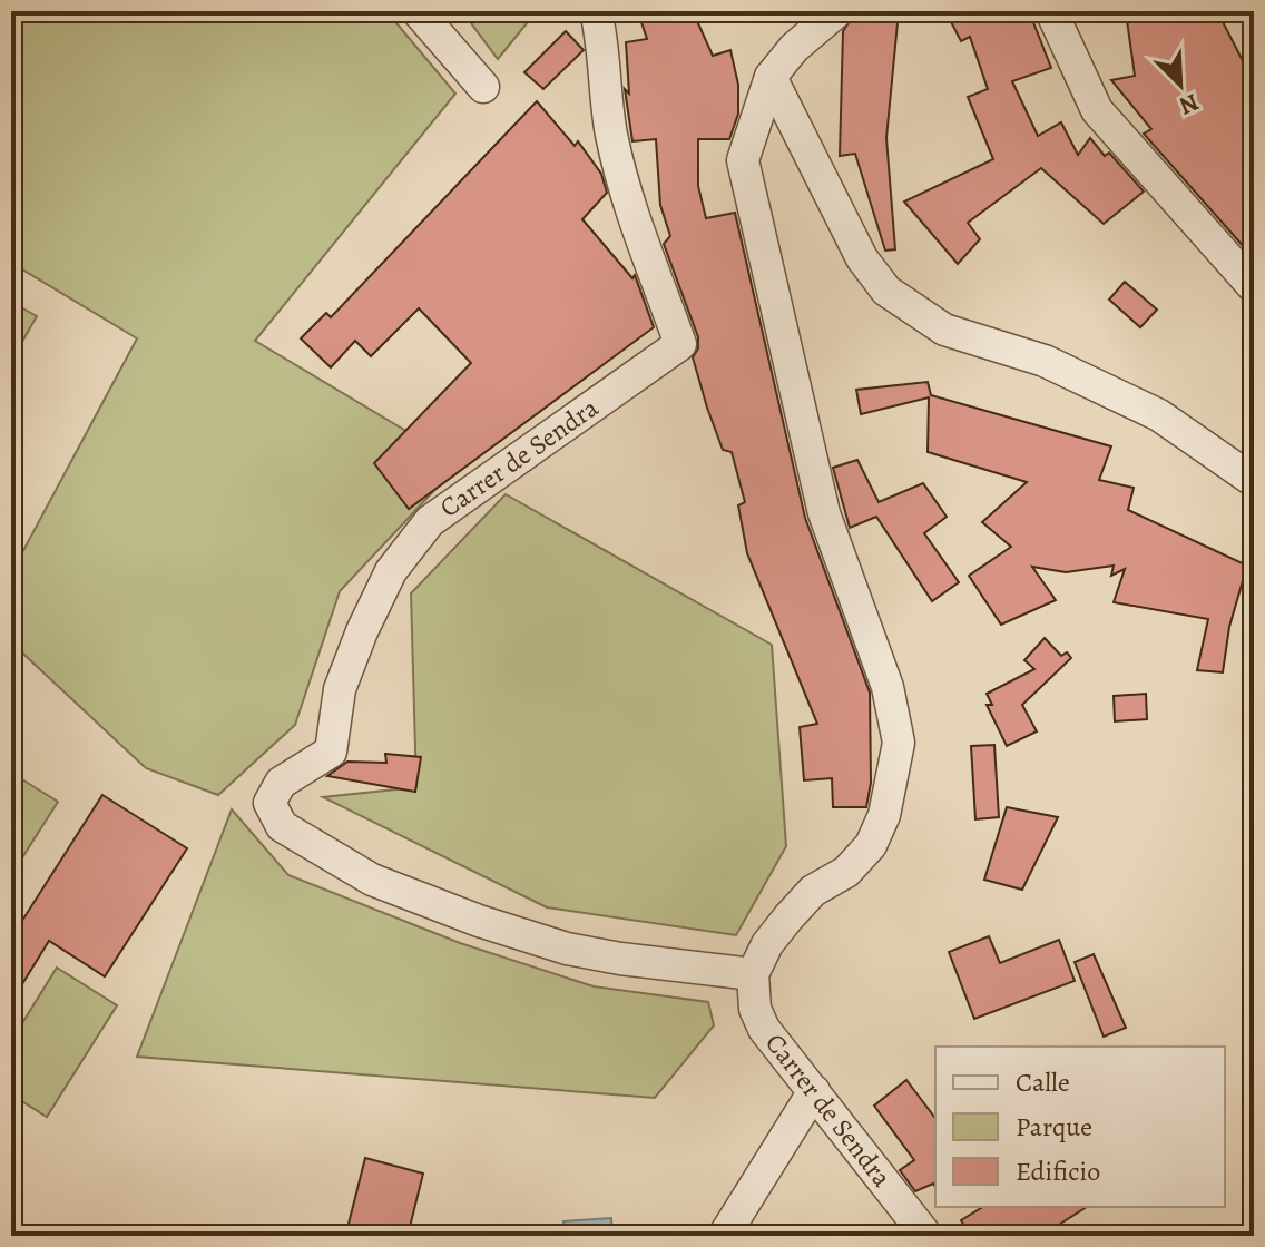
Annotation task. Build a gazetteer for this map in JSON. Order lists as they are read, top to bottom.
{
  "streets": {
    "street": ["Carrer de Sendra"]
  },
  "legend": ["Calle", "Parque", "Edificio"],
  "north": "bottom right"
}
